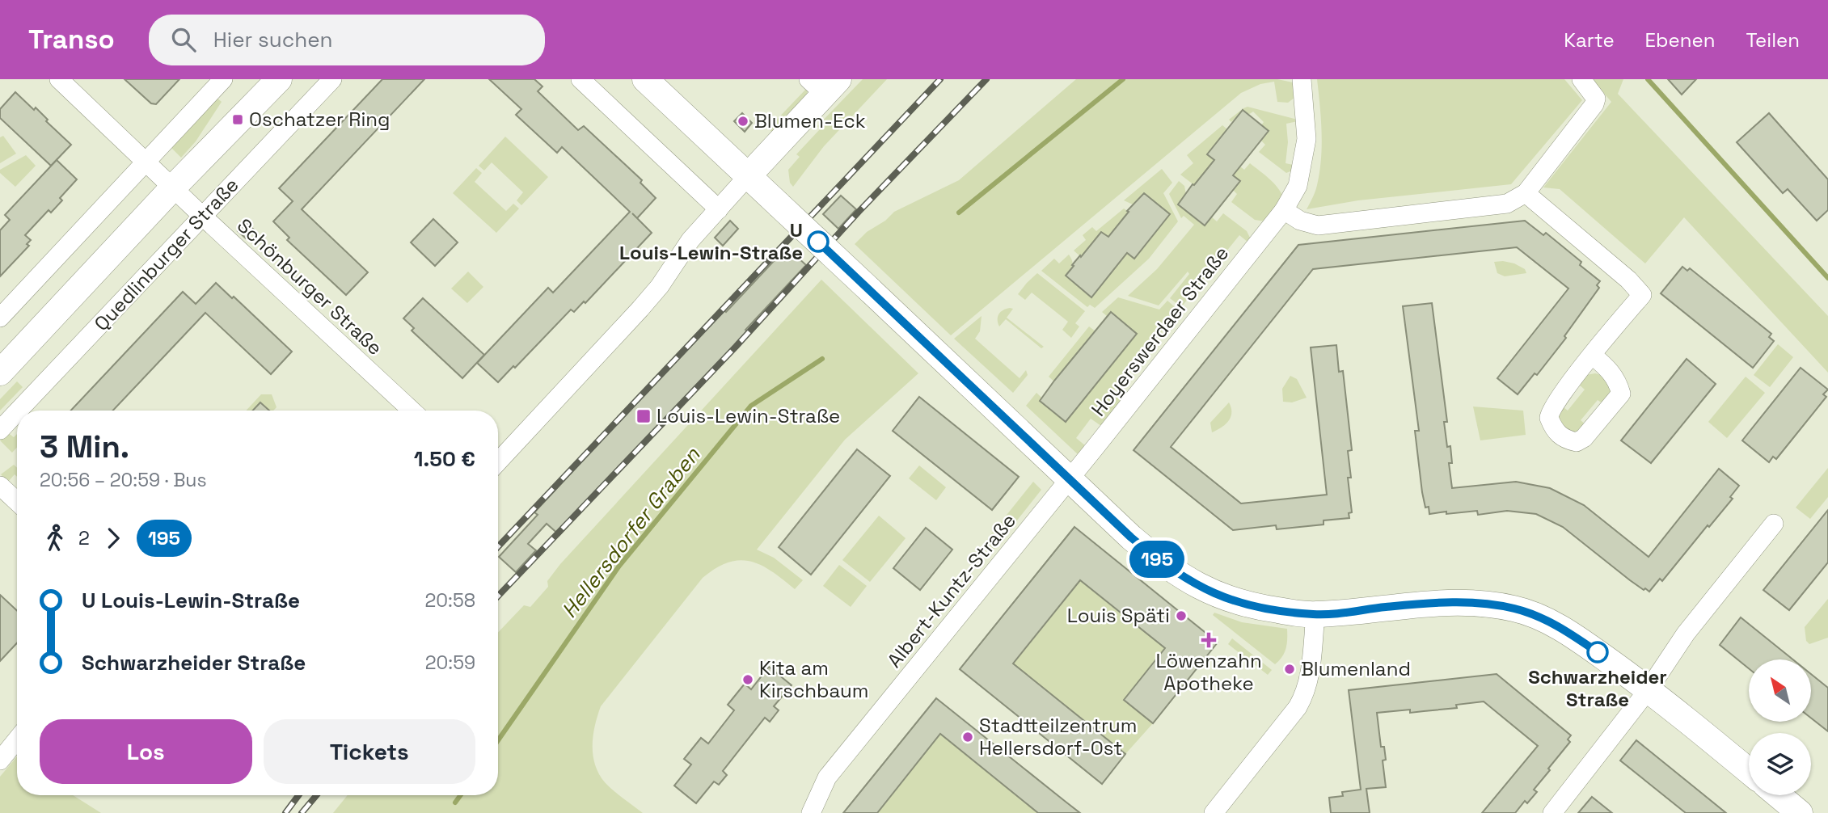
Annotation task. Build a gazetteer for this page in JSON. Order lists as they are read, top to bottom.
{
  "streets": {
    "street": [
      "Quedlinburger Straße",
      "Schönburger Straße",
      "Hoyerswerdaer Straße",
      "Albert-Kuntz-Straße"
    ]
  },
  "crossings": [
    ["Quedlinburger Straße", "Schönburger Straße"],
    ["Hoyerswerdaer Straße", "Albert-Kuntz-Straße"]
  ],
  "water": ["Hellersdorfer Graben"],
  "places": {
    "transit": ["Oschatzer Ring", "Louis-Lewin-Straße"],
    "other": [
      "Blumen-Eck",
      "U Louis-Lewin-Straße",
      "Louis Späti",
      "Schwarzheider Straße",
      "Blumenland",
      "Kita am Kirschbaum",
      "Stadtteilzentrum Hellersdorf-Ost"
    ],
    "health": ["Löwenzahn Apotheke"]
  },
  "lines": ["bus line 195"],
  "north": "top left",
  "page": {
    "header": "Transo",
    "search": "Hier suchen",
    "nav": ["Karte", "Ebenen", "Teilen"],
    "on_map": "195",
    "heading": ["3 Min.", "20:56 – 20:59 · Bus", "1.50 €"],
    "legs": ["2", "195"],
    "list": [
      {
        "name": "U Louis-Lewin-Straße",
        "value": "20:58"
      },
      {
        "name": "Schwarzheider Straße",
        "value": "20:59"
      }
    ],
    "buttons": ["Los", "Tickets"]
  }
}
